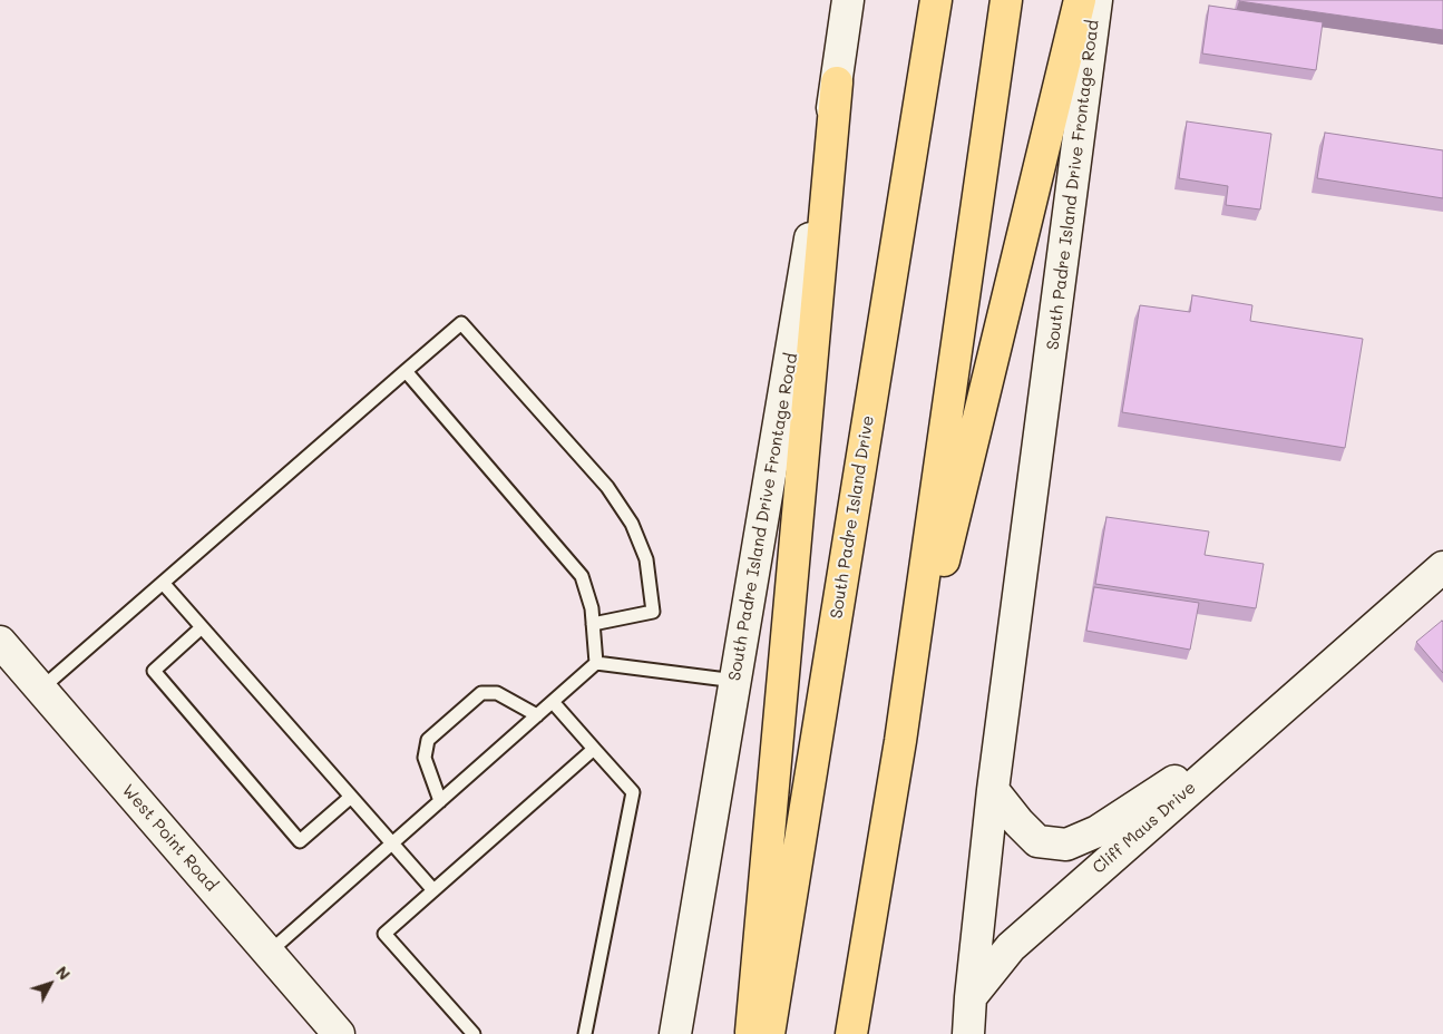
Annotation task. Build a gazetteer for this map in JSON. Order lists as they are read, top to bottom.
{
  "streets": {
    "highway": ["South Padre Island Drive"],
    "main road": ["South Padre Island Drive Frontage Road", "Cliff Maus Drive", "West Point Road"]
  },
  "crossings": [
    ["South Padre Island Drive Frontage Road", "Cliff Maus Drive"]
  ],
  "north": "top right"
}
